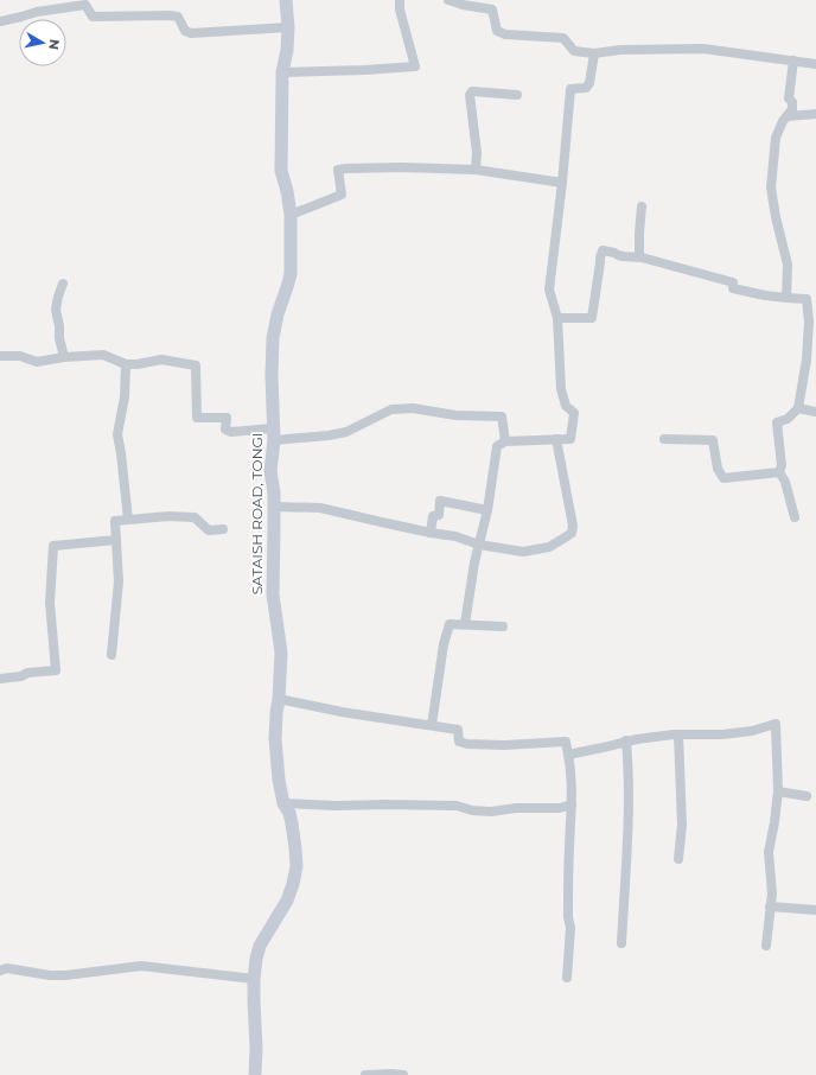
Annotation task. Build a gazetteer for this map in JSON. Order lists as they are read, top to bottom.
{
  "streets": {
    "street": ["SATAISH ROAD, TONGI"]
  },
  "north": "right"
}
